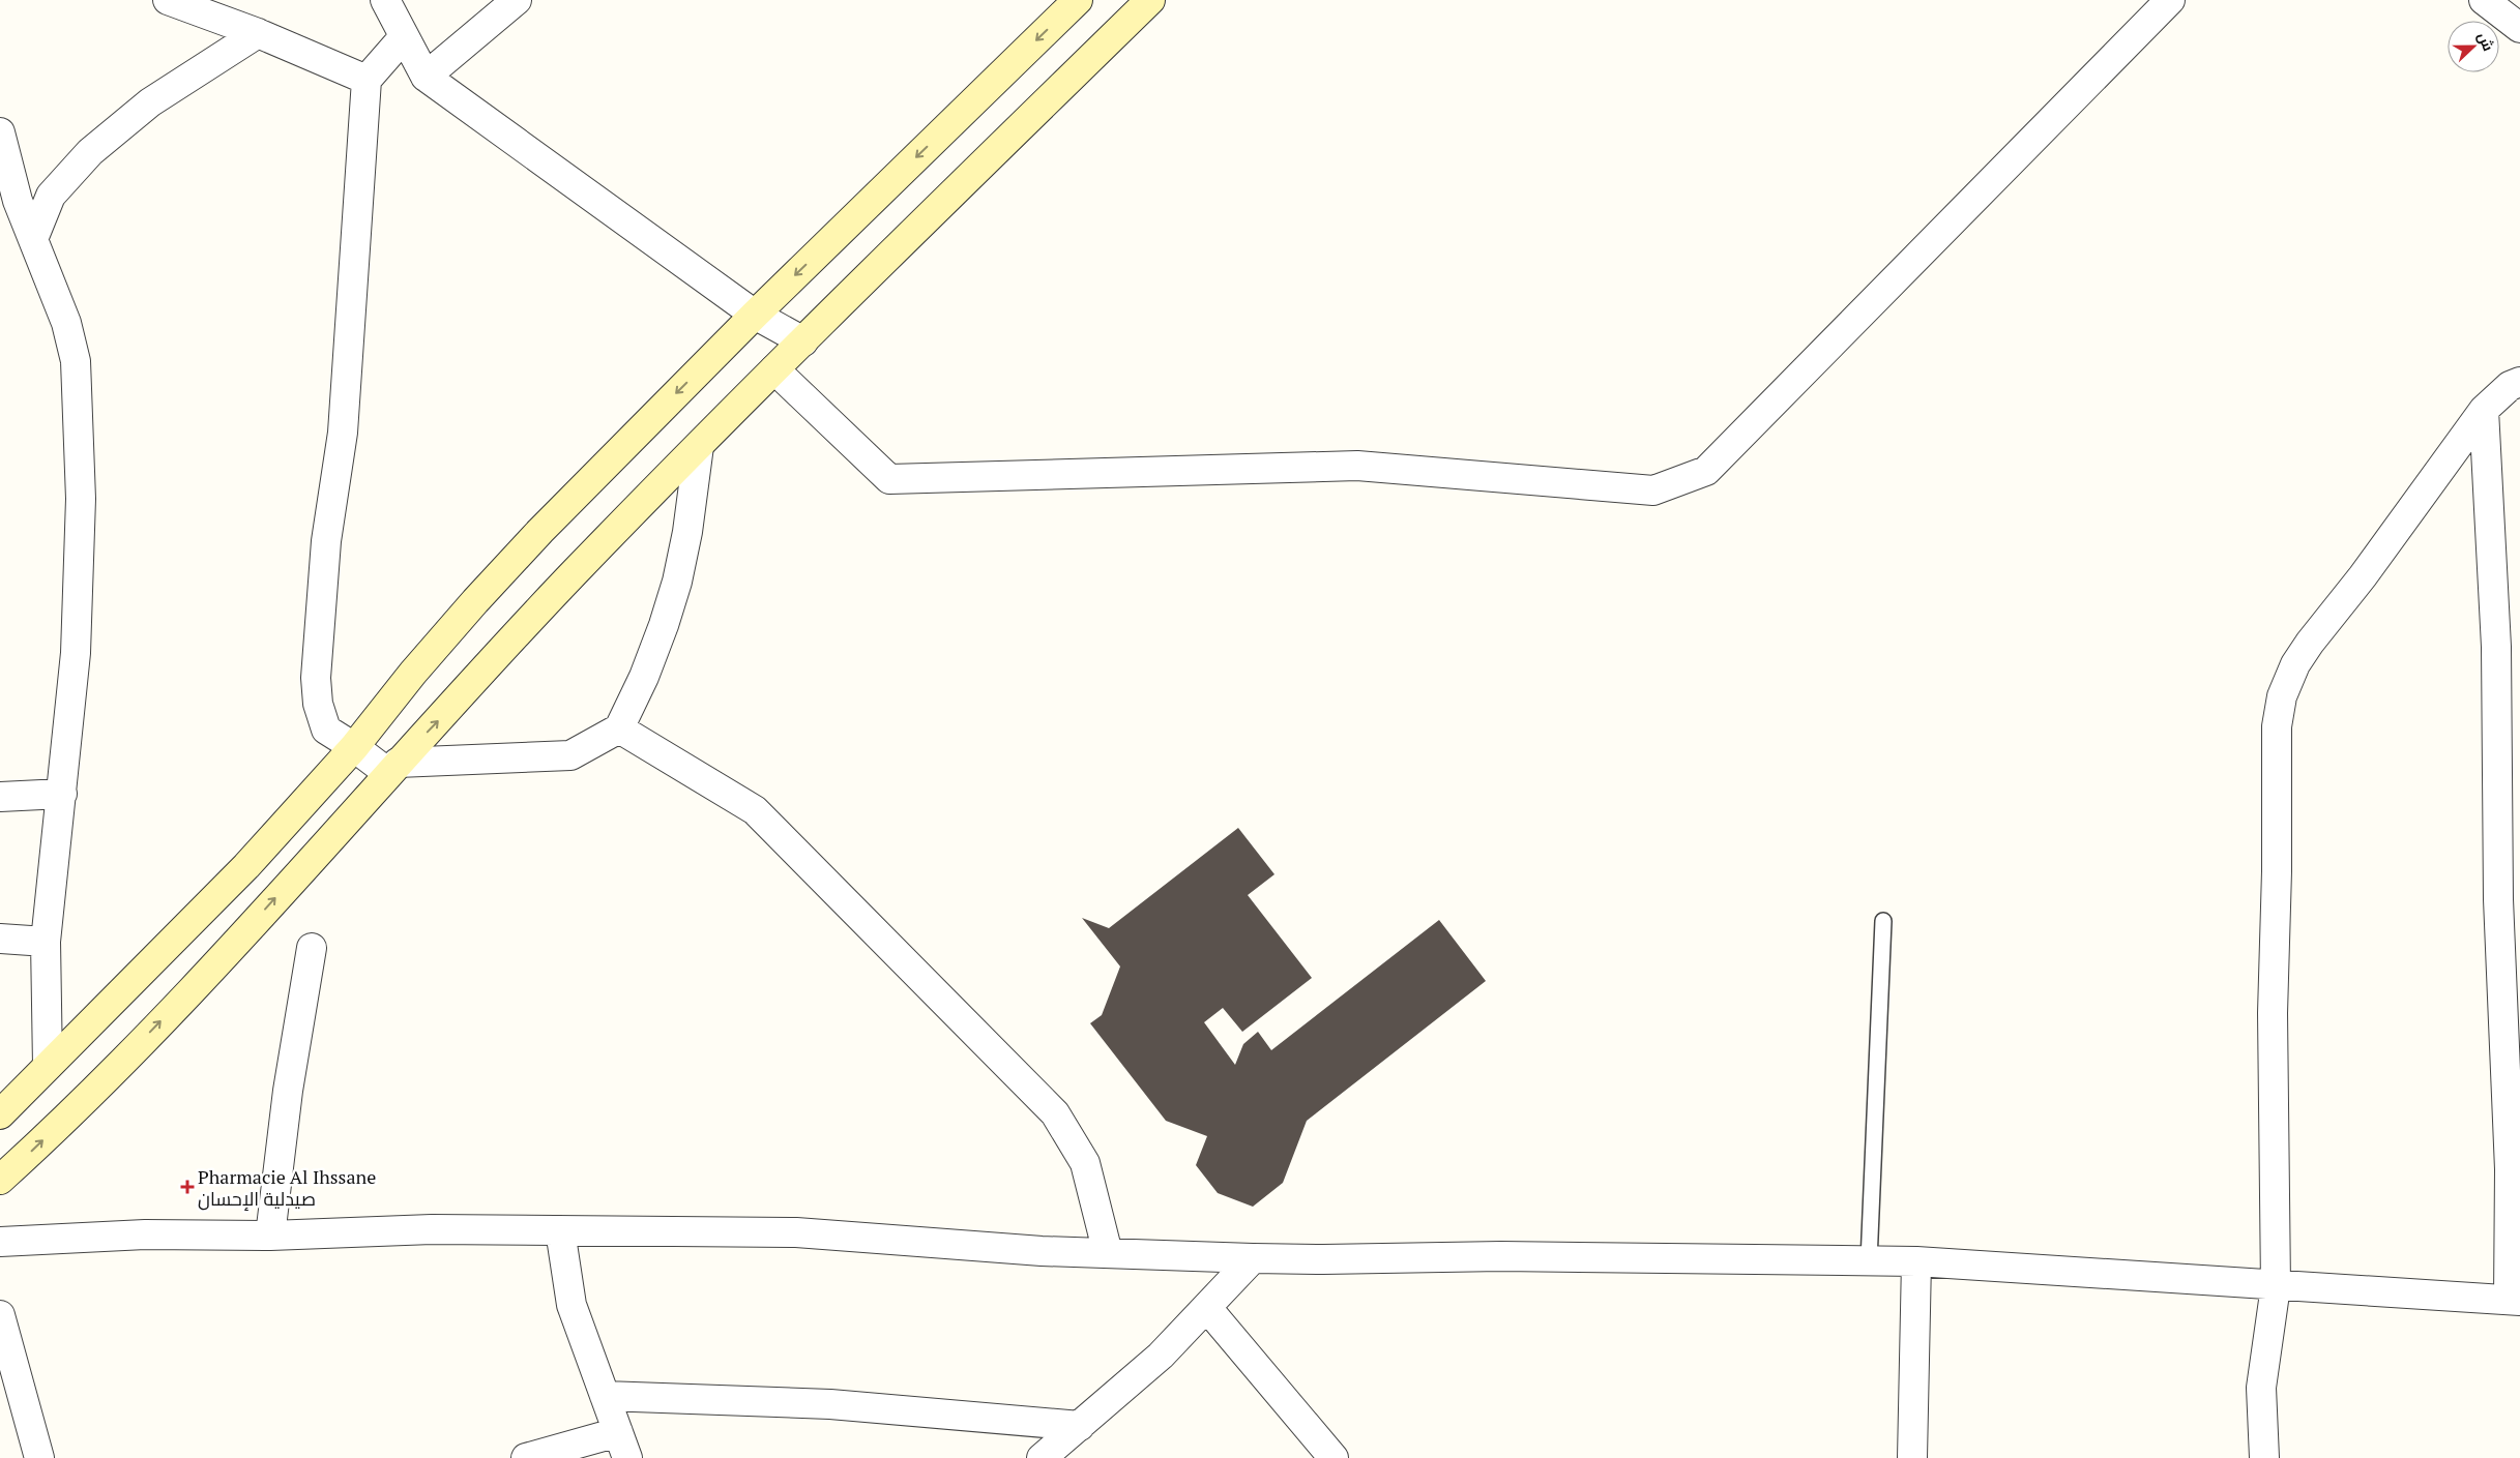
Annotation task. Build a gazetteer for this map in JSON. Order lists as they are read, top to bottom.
{
  "places": {
    "health": ["Pharmacie Al Ihssane صيدلية الإحسان"]
  },
  "north": "right"
}
